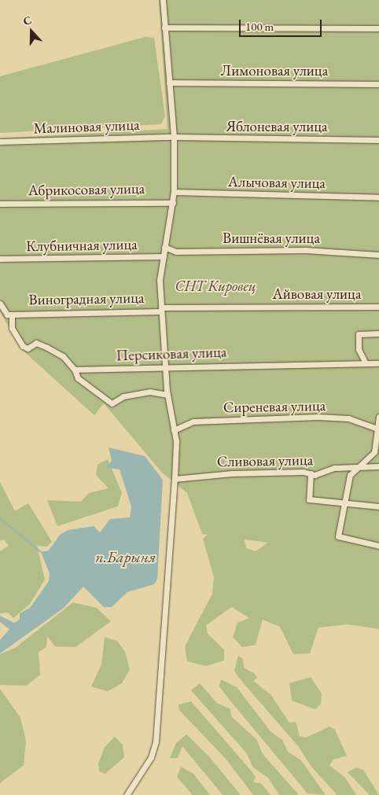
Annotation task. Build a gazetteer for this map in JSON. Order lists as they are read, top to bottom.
{
  "streets": {
    "street": [
      "Лимоновая улица",
      "Малиновая улица",
      "Яблоневая улица",
      "Алычовая улица",
      "Абрикосовая улица",
      "Вишнёвая улица",
      "Клубничная улица",
      "Айвовая улица",
      "Виноградная улица",
      "Персиковая улица",
      "Сиреневая улица",
      "Сливовая улица"
    ]
  },
  "crossings": [
    ["Малиновая улица", "Яблоневая улица"],
    ["Айвовая улица", "Виноградная улица"]
  ],
  "water": ["п.Барыня"],
  "parks": ["СНТ Кировец"],
  "scale_bar": "100 m",
  "north": "top"
}
